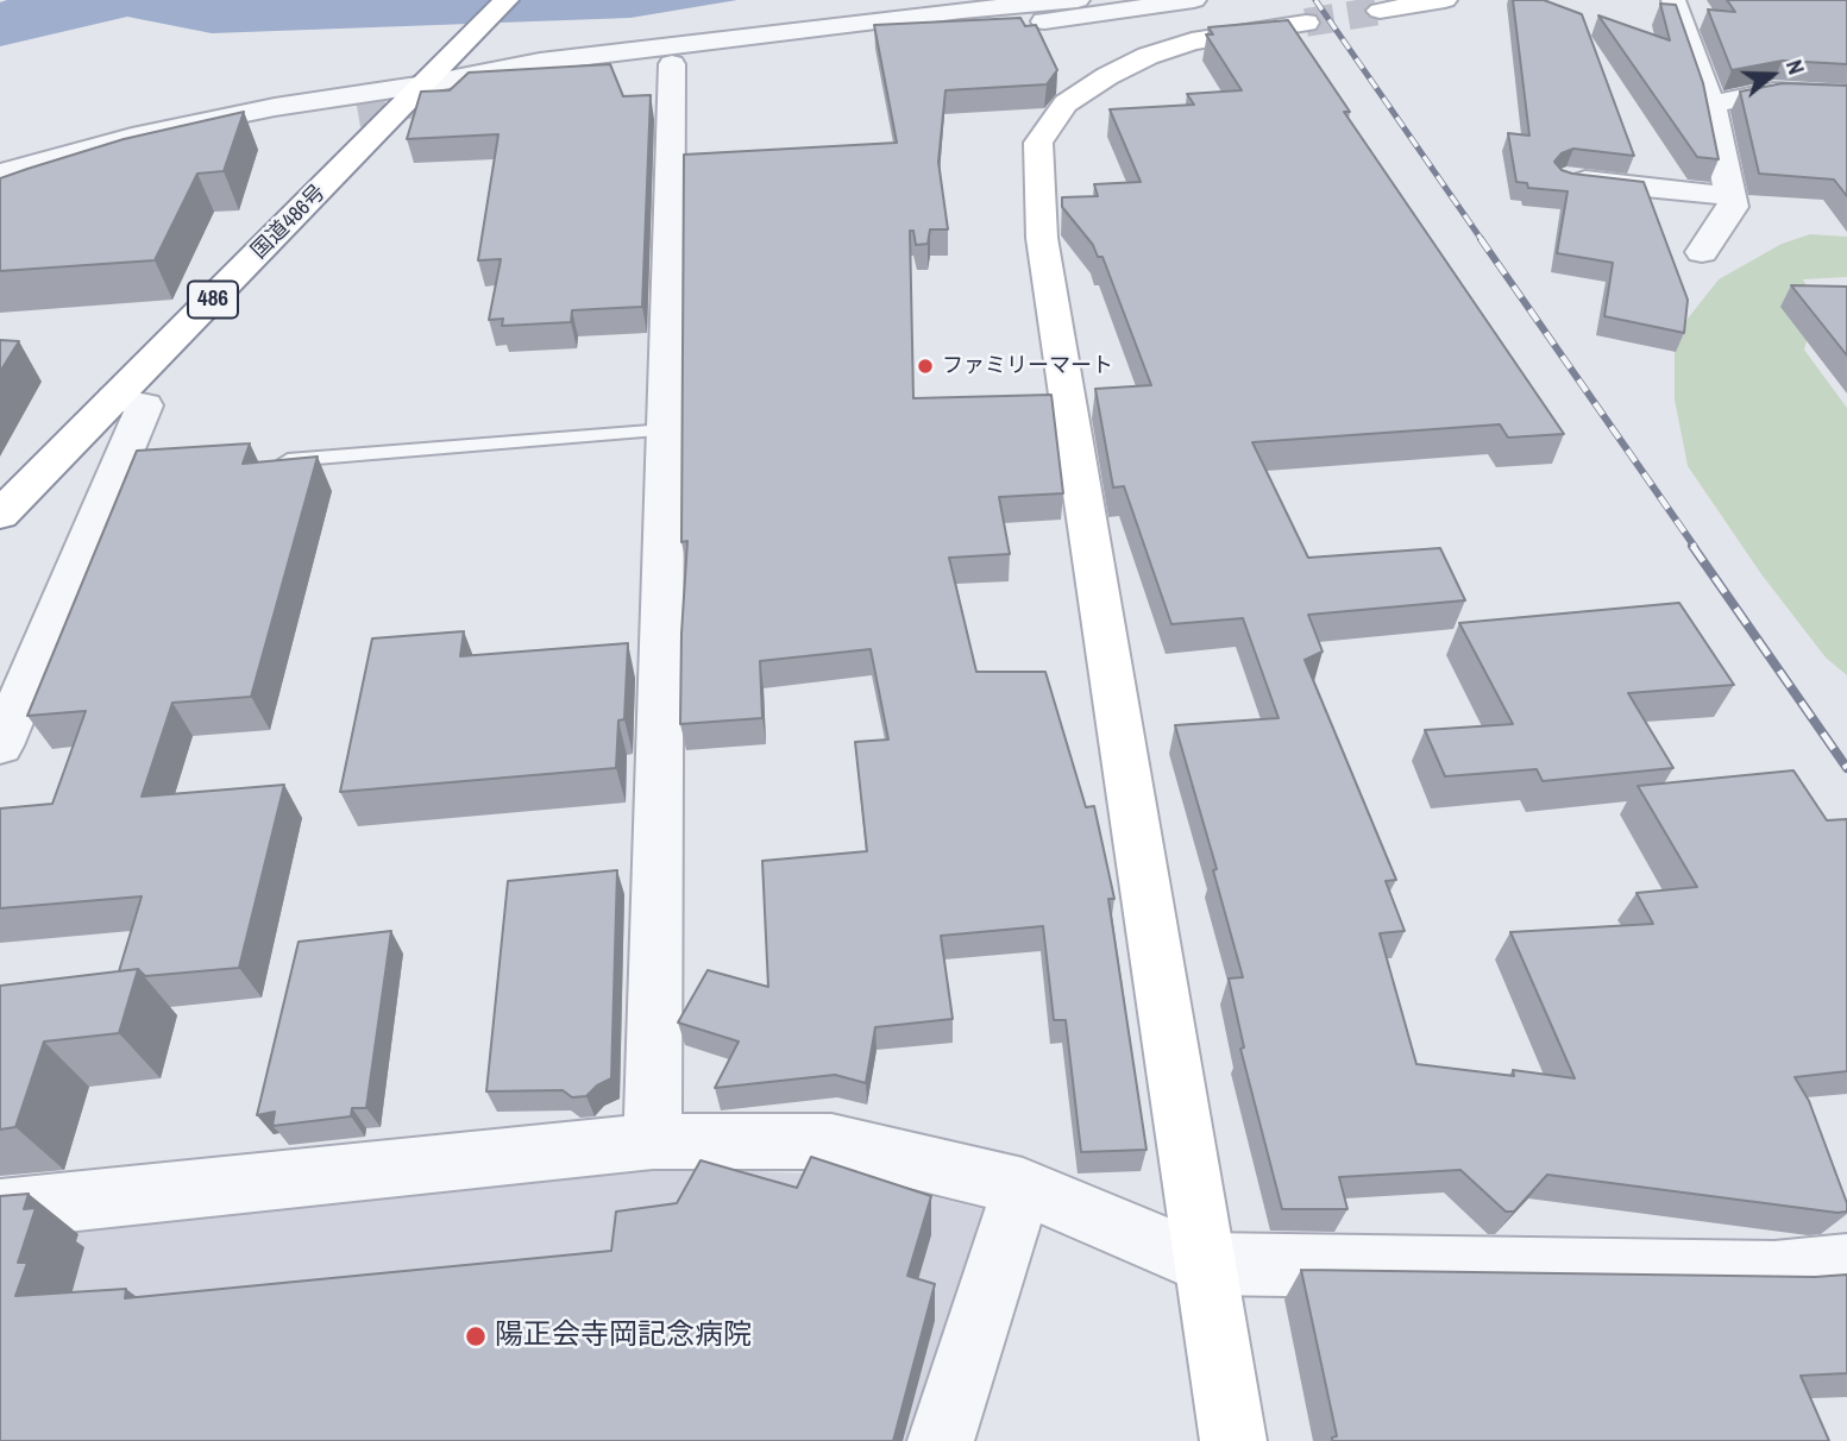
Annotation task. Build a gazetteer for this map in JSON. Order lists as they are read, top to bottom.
{
  "streets": {
    "main road": ["国道486号", "486"]
  },
  "places": ["ファミリーマート", "陽正会寺岡記念病院"],
  "north": "right"
}
